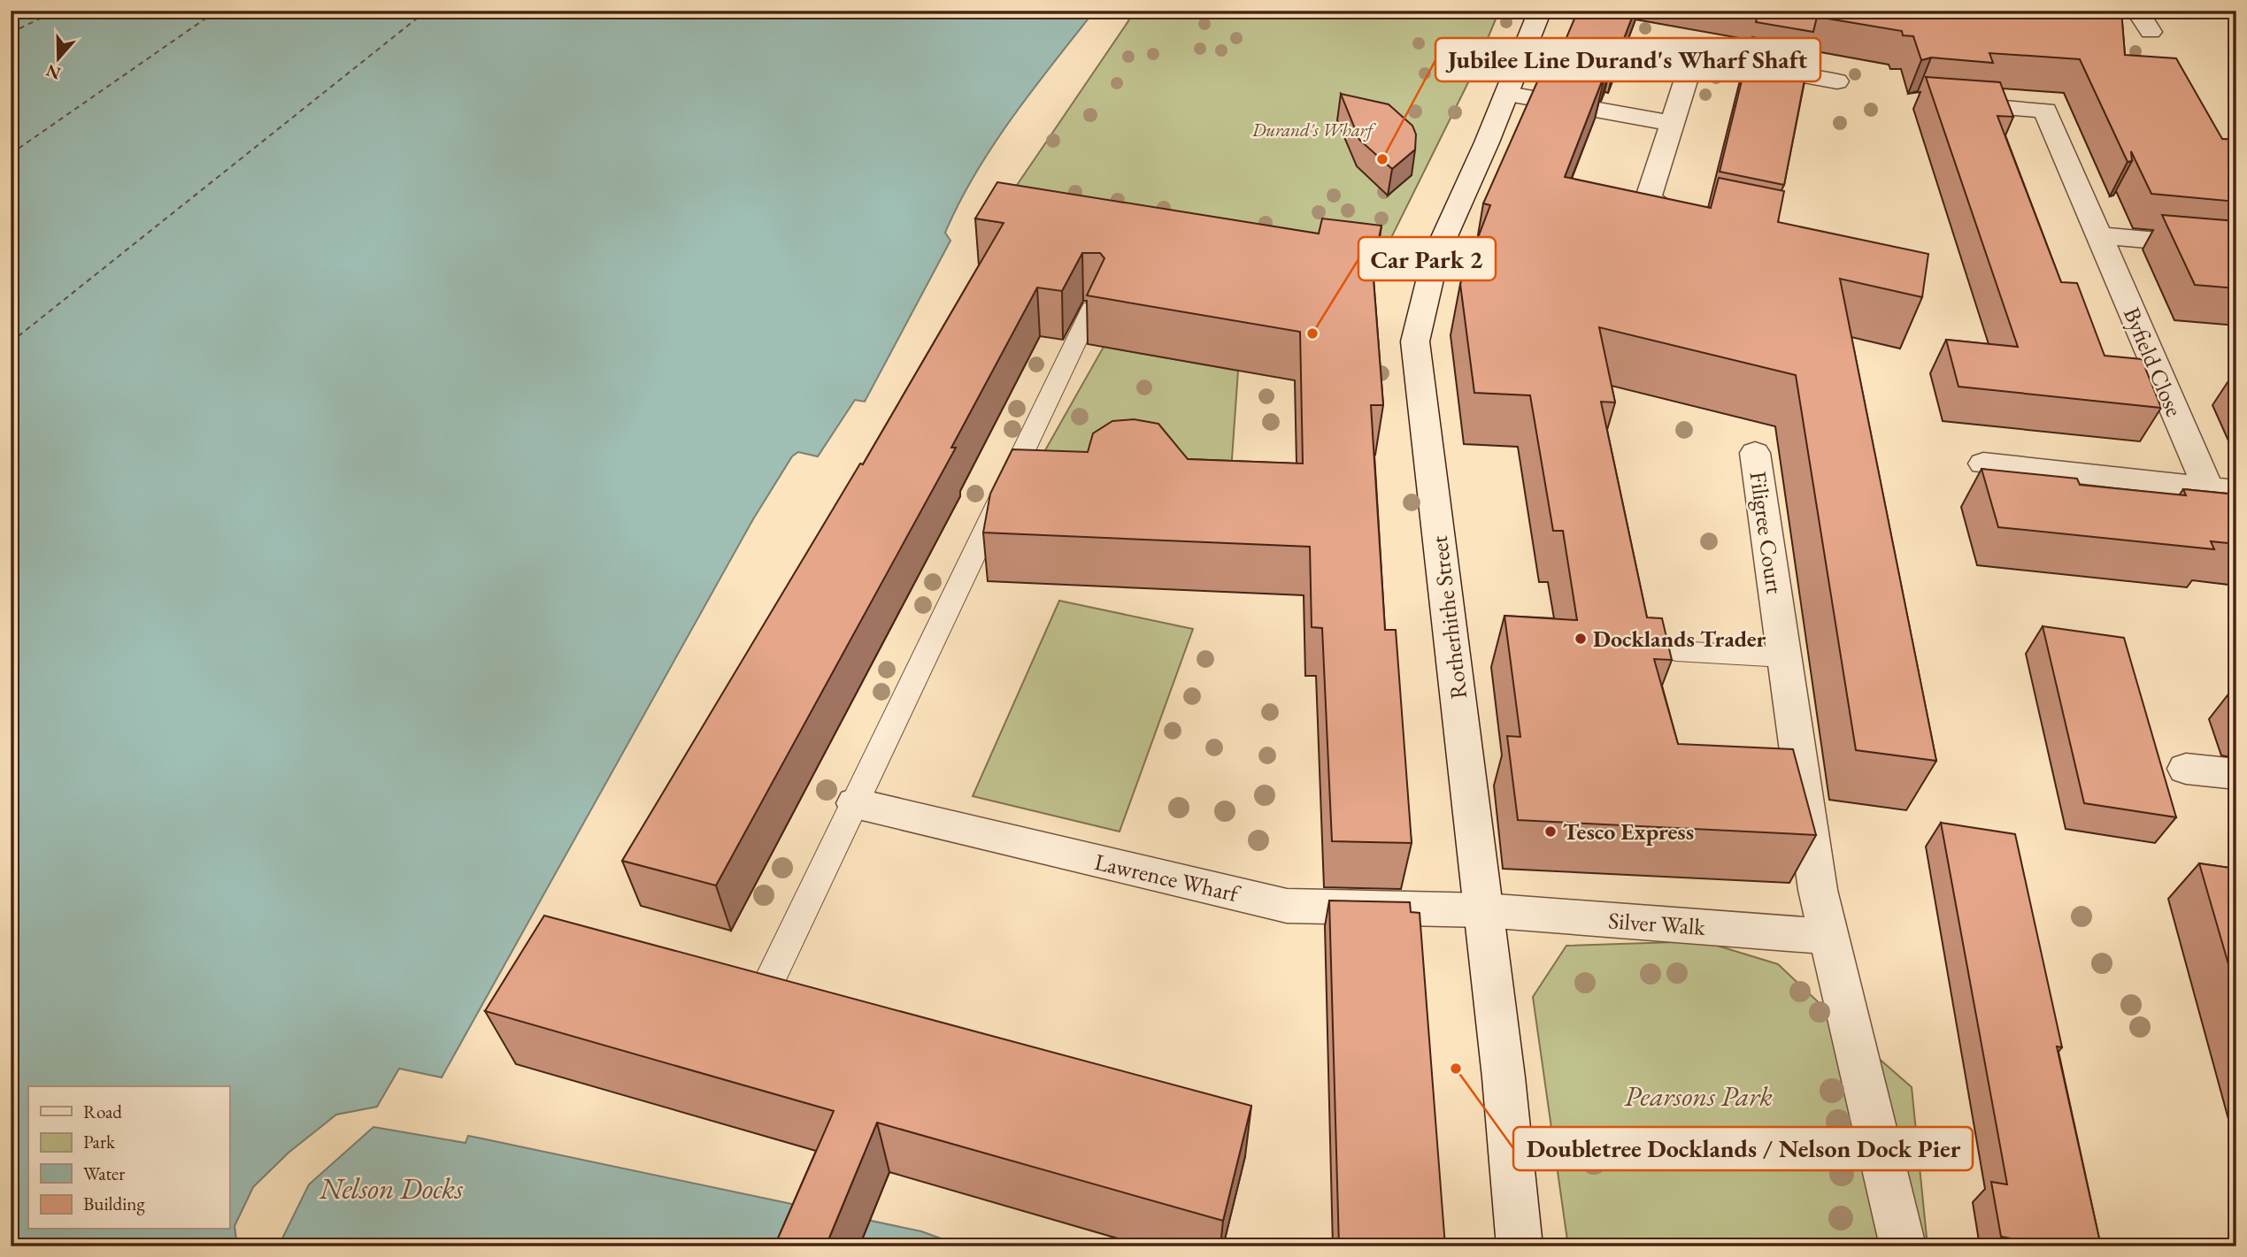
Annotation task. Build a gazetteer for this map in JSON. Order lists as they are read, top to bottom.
{
  "streets": {
    "street": [
      "Byfield Close",
      "Filigree Court",
      "Rotherhithe Street",
      "Lawrence Wharf",
      "Silver Walk"
    ]
  },
  "crossings": [
    ["Filigree Court", "Silver Walk"],
    ["Rotherhithe Street", "Lawrence Wharf"],
    ["Rotherhithe Street", "Silver Walk"],
    ["Lawrence Wharf", "Silver Walk"]
  ],
  "water": ["Nelson Docks"],
  "parks": ["Durand's Wharf", "Pearsons Park"],
  "places": [
    "Jubilee Line Durand's Wharf Shaft",
    "Car Park 2",
    "Docklands Trader",
    "Tesco Express",
    "Doubletree Docklands / Nelson Dock Pier"
  ],
  "legend": [
    "Road",
    "Park",
    "Water",
    "Building"
  ],
  "north": "bottom"
}
